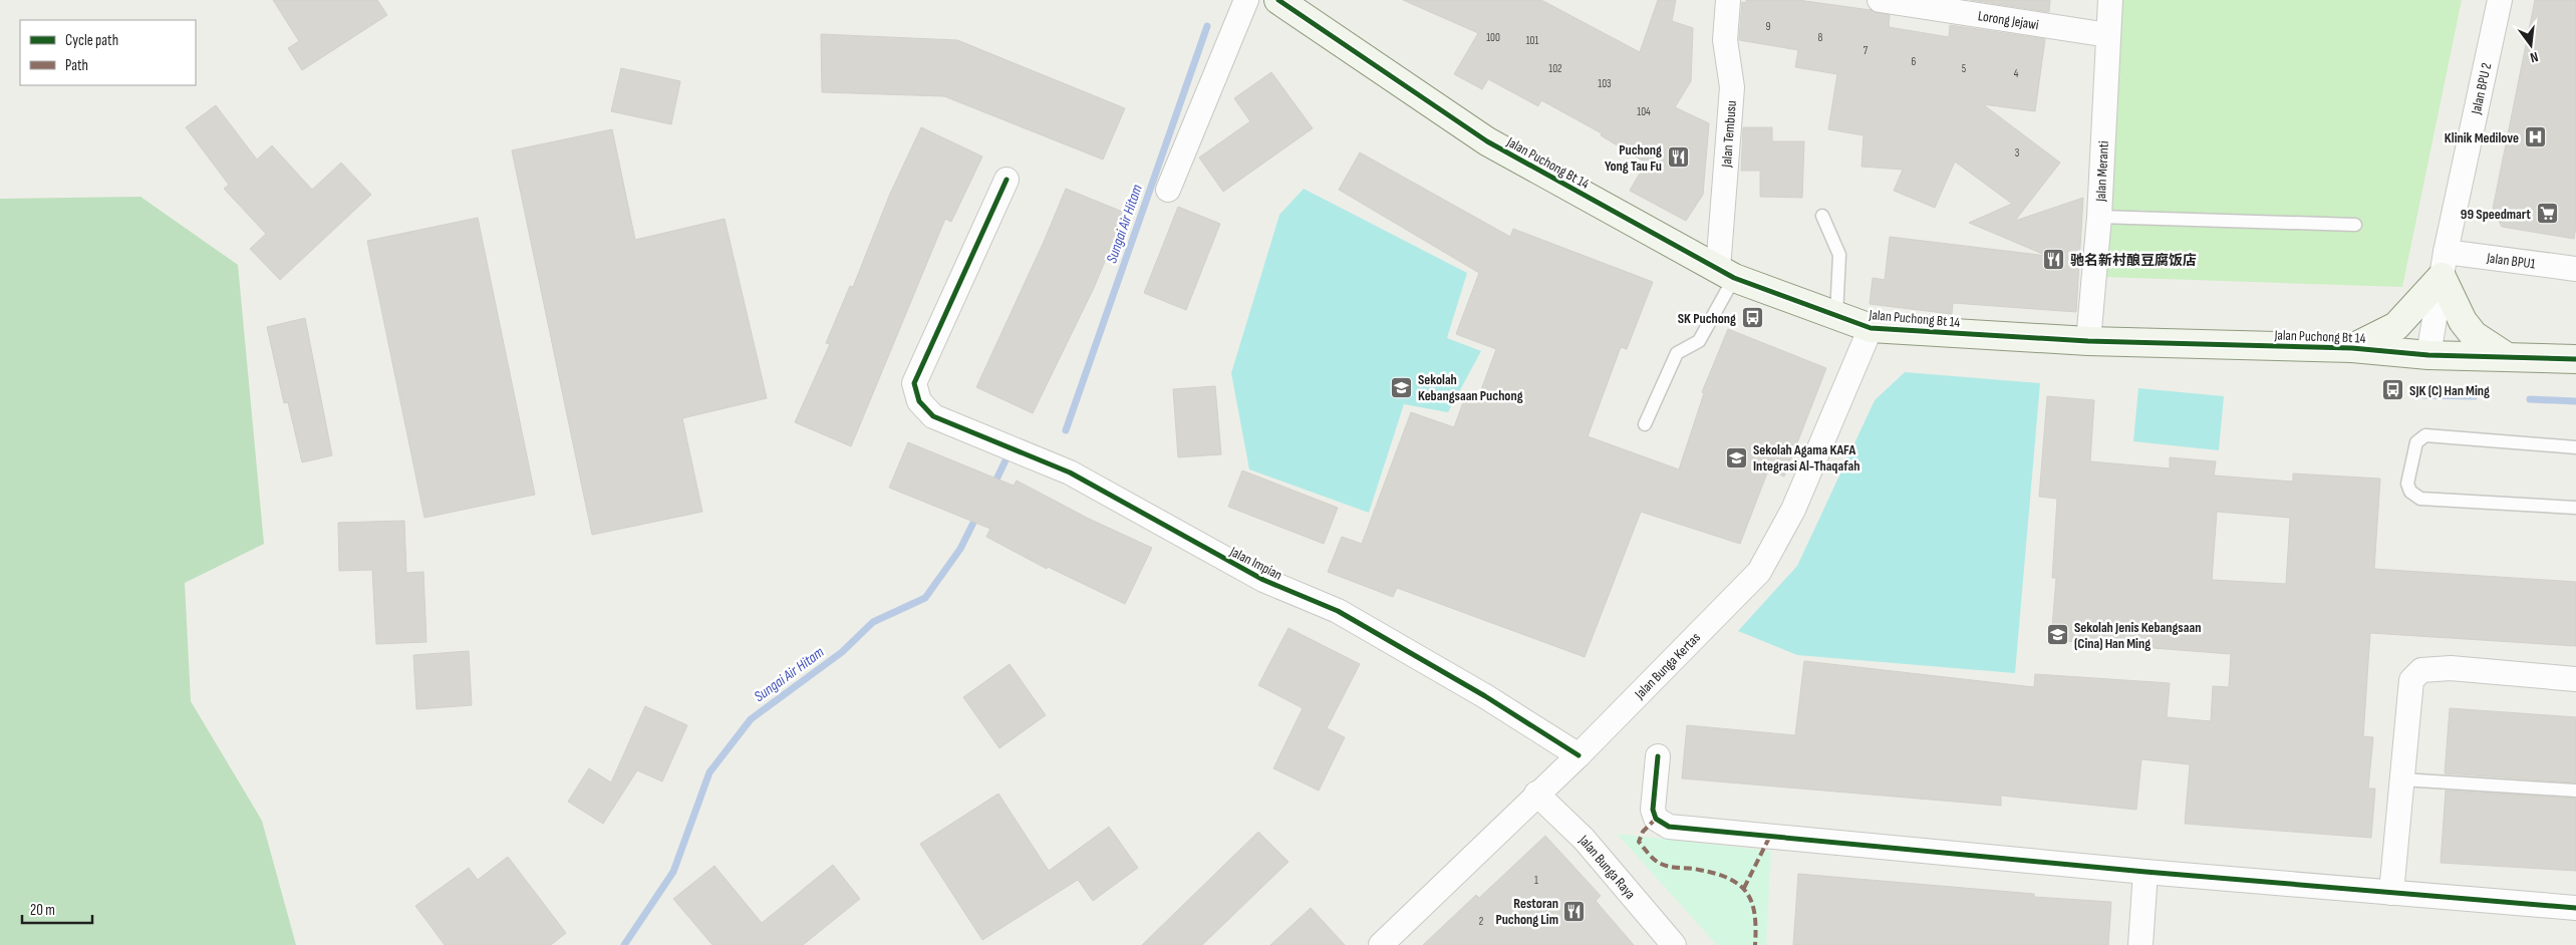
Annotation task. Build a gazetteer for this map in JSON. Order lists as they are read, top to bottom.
{
  "streets": {
    "street": [
      "Lorong Jejawi",
      "Jalan BPU 2",
      "Jalan Tembusu",
      "Jalan Puchong Bt 14",
      "Jalan Meranti",
      "Jalan BPU1",
      "Jalan Impian",
      "Jalan Bunga Kertas",
      "Jalan Bunga Raya"
    ]
  },
  "crossings": [
    ["Lorong Jejawi", "Jalan Meranti"],
    ["Jalan BPU 2", "Jalan Puchong Bt 14"],
    ["Jalan BPU 2", "Jalan BPU1"],
    ["Jalan Tembusu", "Jalan Puchong Bt 14"],
    ["Jalan Puchong Bt 14", "Jalan Meranti"],
    ["Jalan Puchong Bt 14", "Jalan Bunga Kertas"],
    ["Jalan Impian", "Jalan Bunga Kertas"],
    ["Jalan Bunga Kertas", "Jalan Bunga Raya"]
  ],
  "water": ["Sungai Air Hitam"],
  "places": {
    "hospital": ["Klinik Medilove"],
    "restaurant": ["Puchong Yong Tau Fu", "驰名新村酿豆腐饭店", "Restoran Puchong Lim"],
    "supermarket": ["99 Speedmart"],
    "bus stop": ["SK Puchong", "SJK (C) Han Ming"],
    "school or university": ["Sekolah Kebangsaan Puchong", "Sekolah Agama KAFA Integrasi Al-Thaqafah", "Sekolah Jenis Kebangsaan (Cina) Han Ming"]
  },
  "house_numbers": [
    "9",
    "100",
    "8",
    "101",
    "7",
    "6",
    "102",
    "5",
    "4",
    "103",
    "104",
    "3",
    "1",
    "2"
  ],
  "legend": ["Cycle path", "Path"],
  "scale_bar": "20 m",
  "north": "bottom"
}
